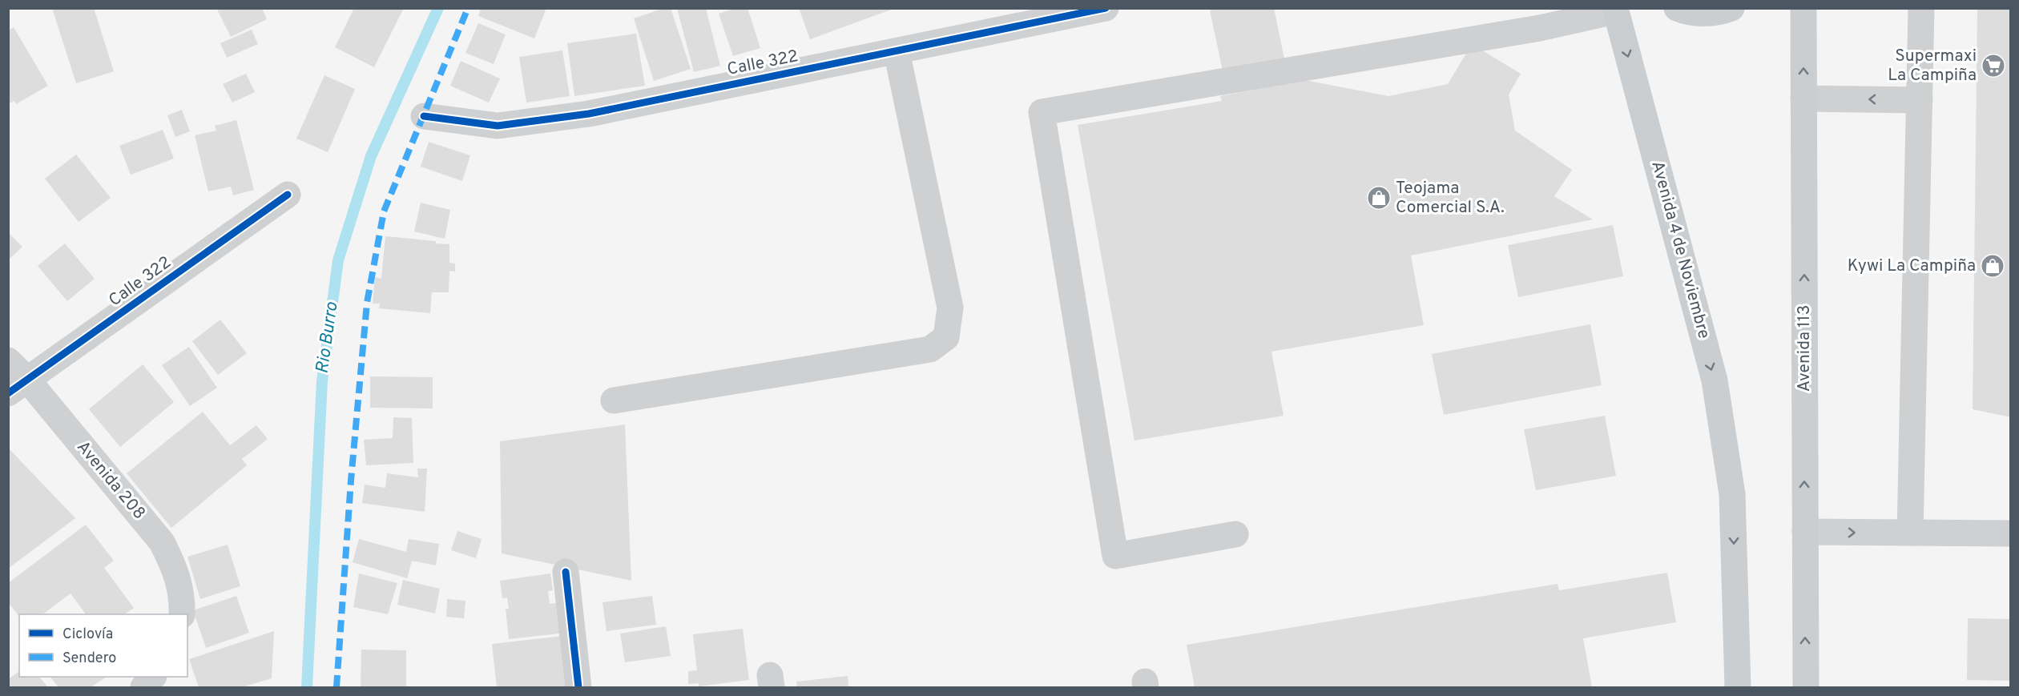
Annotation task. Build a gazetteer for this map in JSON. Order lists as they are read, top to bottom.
{
  "streets": {
    "main road": ["Avenida 4 de Noviembre", "Avenida 113"],
    "street": ["Calle 322", "Avenida 208"]
  },
  "crossings": [
    ["Calle 322", "Avenida 208"]
  ],
  "one_way": ["Avenida 4 de Noviembre", "Avenida 113"],
  "water": ["Rio Burro"],
  "places": {
    "supermarket": ["Supermaxi La Campiña"],
    "shop": ["Teojama Comercial S.A.", "Kywi La Campiña"]
  },
  "legend": ["Ciclovía", "Sendero"]
}
